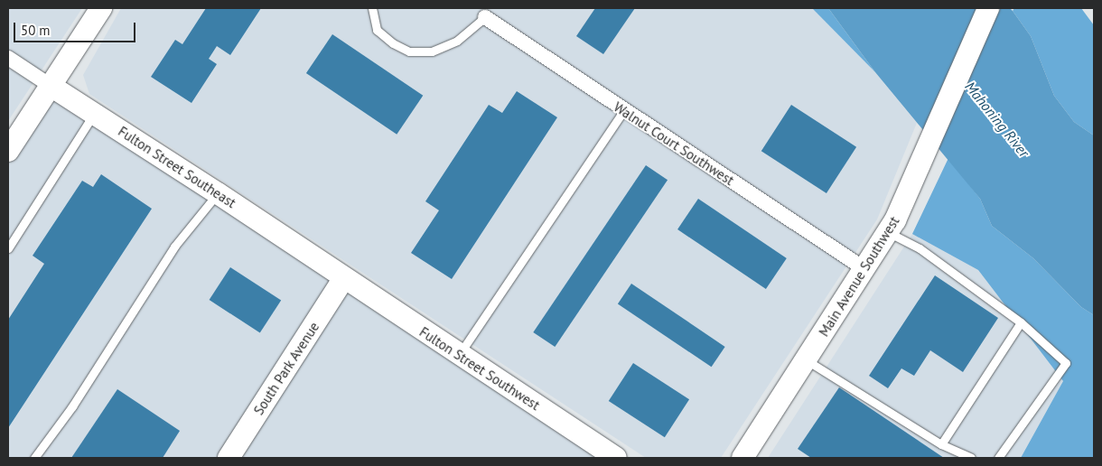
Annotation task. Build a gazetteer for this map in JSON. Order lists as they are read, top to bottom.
{
  "streets": {
    "street": [
      "Walnut Court Southwest",
      "Fulton Street Southeast",
      "Main Avenue Southwest",
      "South Park Avenue",
      "Fulton Street Southwest"
    ]
  },
  "crossings": [
    ["Walnut Court Southwest", "Main Avenue Southwest"],
    ["Fulton Street Southeast", "South Park Avenue"],
    ["Fulton Street Southeast", "Fulton Street Southwest"],
    ["South Park Avenue", "Fulton Street Southwest"]
  ],
  "water": ["Mahoning River"],
  "scale_bar": "50 m"
}
